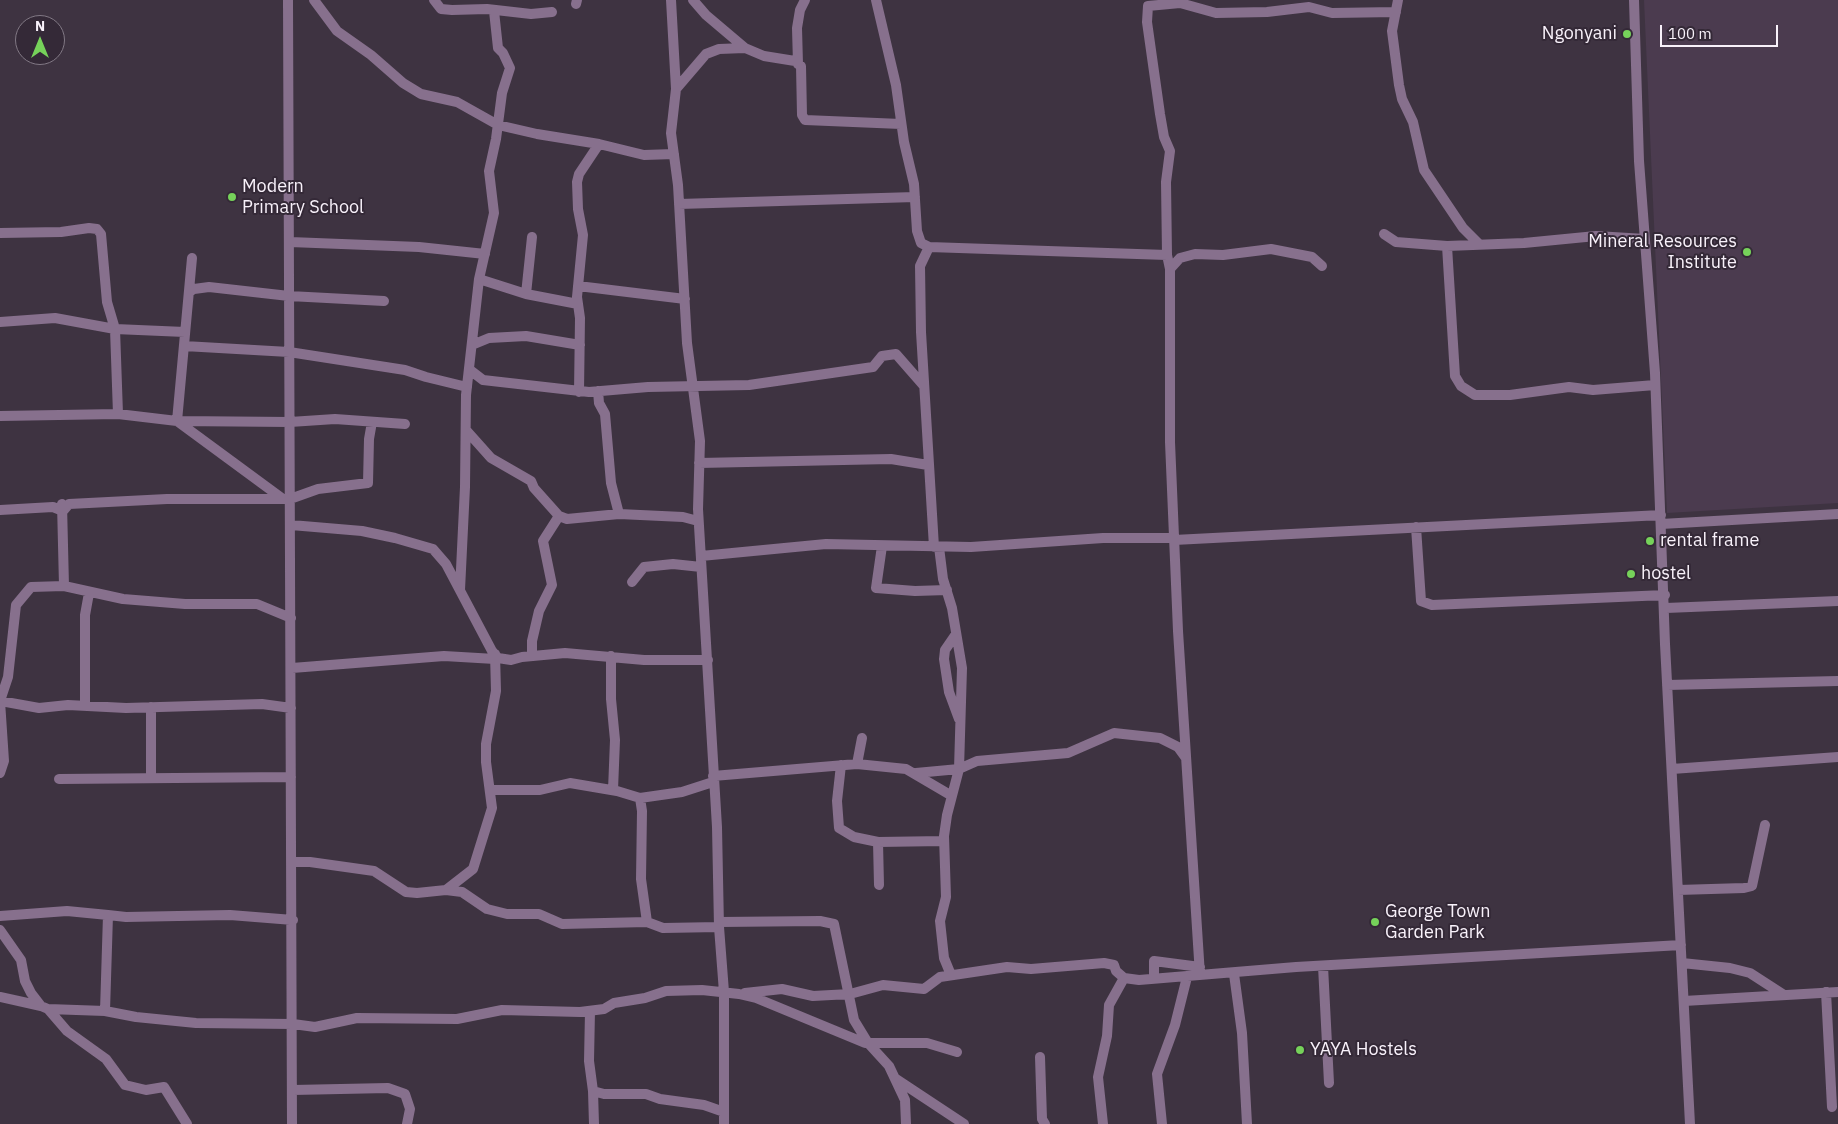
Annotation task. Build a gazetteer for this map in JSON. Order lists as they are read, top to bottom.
{
  "places": [
    "Ngonyani",
    "Modern Primary School",
    "Mineral Resources Institute",
    "rental frame",
    "hostel",
    "George Town Garden Park",
    "YAYA Hostels"
  ],
  "scale_bar": "100 m",
  "north": "top"
}
